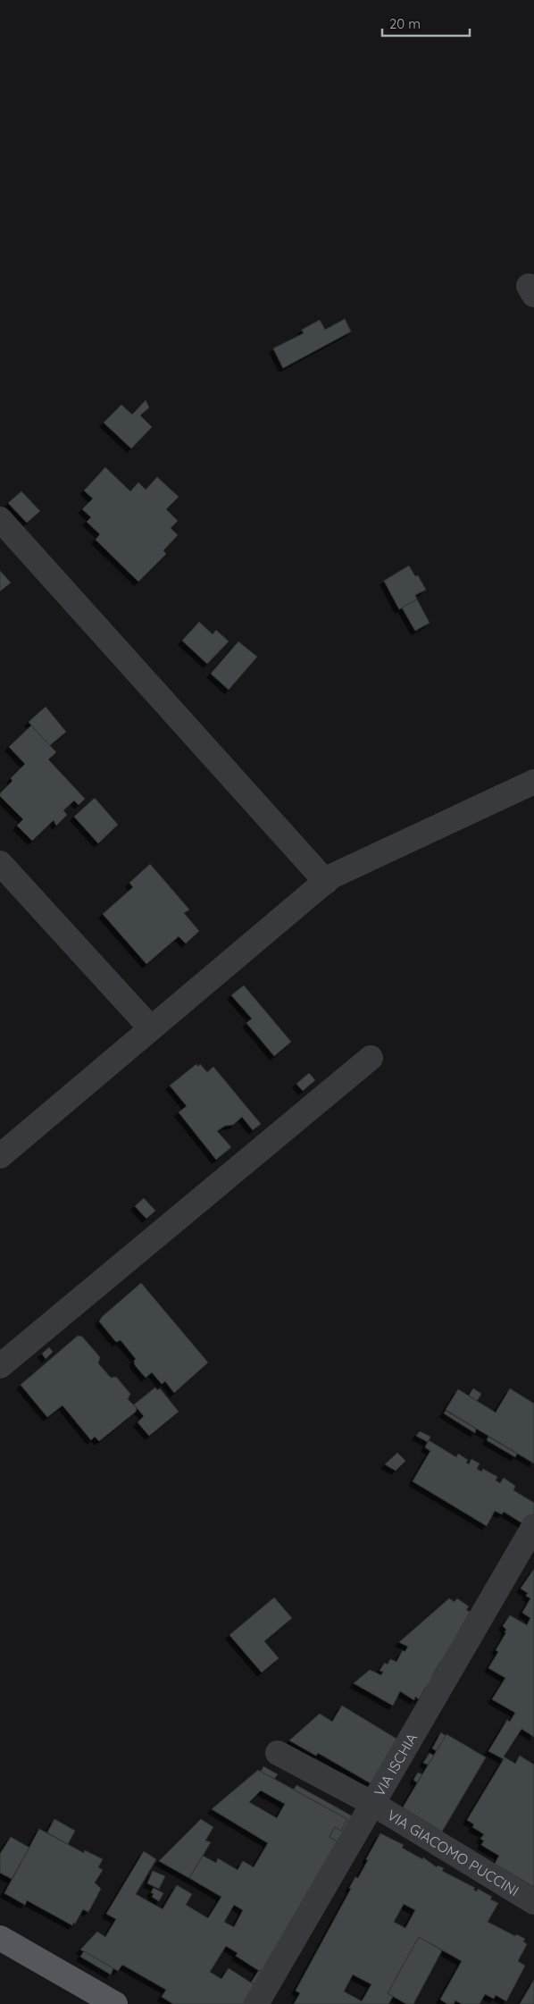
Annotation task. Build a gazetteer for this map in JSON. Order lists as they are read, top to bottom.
{
  "streets": {
    "street": ["VIA ISCHIA", "VIA GIACOMO PUCCINI"]
  },
  "crossings": [
    ["VIA ISCHIA", "VIA GIACOMO PUCCINI"]
  ],
  "scale_bar": "20 m"
}
